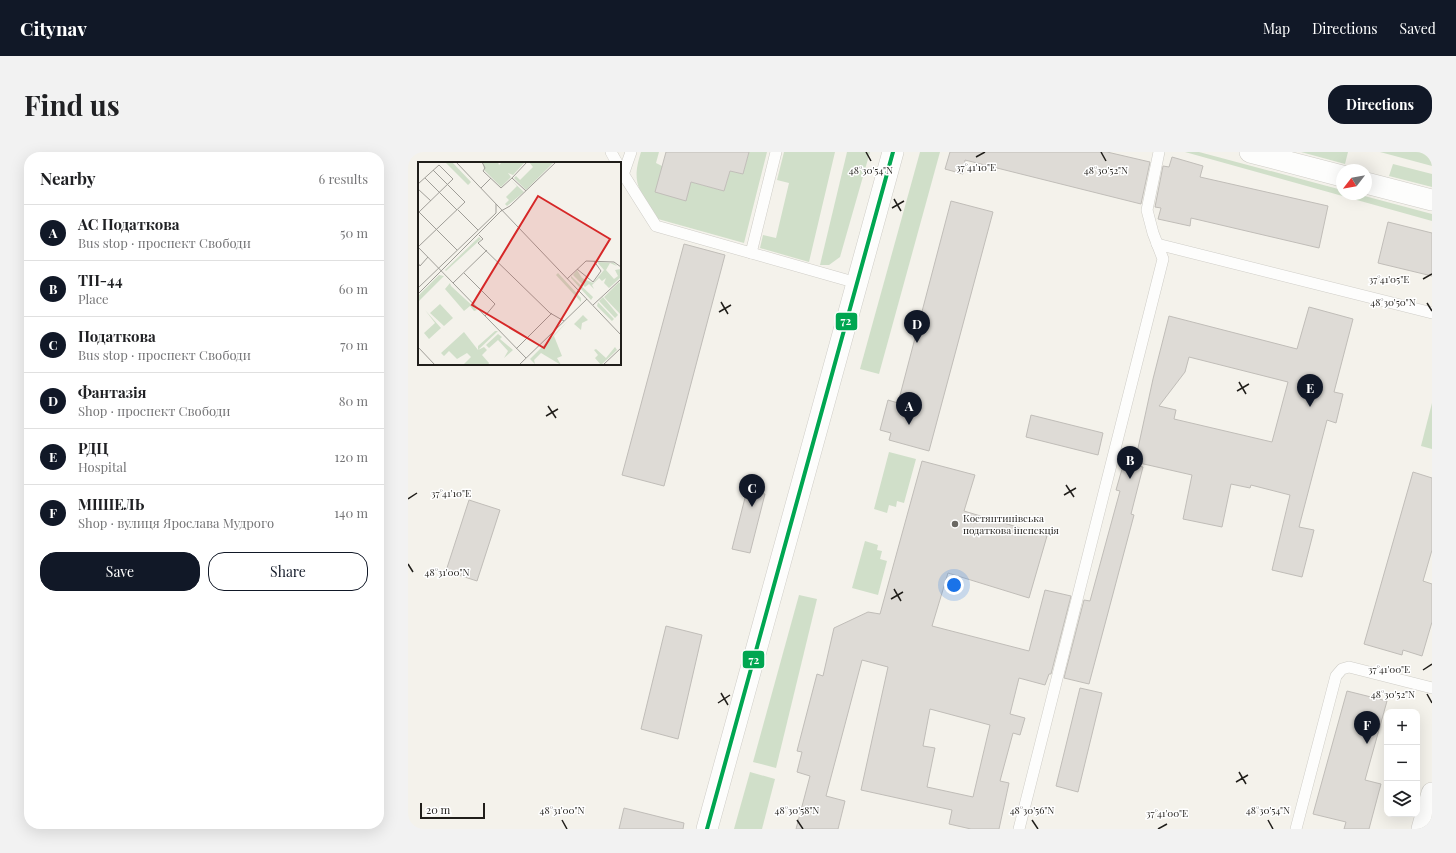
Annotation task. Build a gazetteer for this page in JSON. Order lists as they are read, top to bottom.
{
  "places": ["Костянтинівська податкова інспекція"],
  "lines": ["transit line 72"],
  "scale_bar": "20 m",
  "north": "bottom left",
  "page": {
    "header": "Citynav",
    "nav": ["Map", "Directions", "Saved"],
    "buttons": [
      "Directions",
      ["Save", "Share"]
    ],
    "title": "Find us",
    "heading": ["Nearby", "6 results"],
    "list": [
      {
        "mark": "A",
        "name": "АС Податкова",
        "note": "Bus stop · проспект Свободи",
        "value": "50 m"
      },
      {
        "mark": "B",
        "name": "ТП-44",
        "note": "Place",
        "value": "60 m"
      },
      {
        "mark": "C",
        "name": "Податкова",
        "note": "Bus stop · проспект Свободи",
        "value": "70 m"
      },
      {
        "mark": "D",
        "name": "Фантазія",
        "note": "Shop · проспект Свободи",
        "value": "80 m"
      },
      {
        "mark": "E",
        "name": "РДЦ",
        "note": "Hospital",
        "value": "120 m"
      },
      {
        "mark": "F",
        "name": "МІШЕЛЬ",
        "note": "Shop · вулиця Ярослава Мудрого",
        "value": "140 m"
      }
    ],
    "pins": [
      "D",
      "E",
      "A",
      "B",
      "C",
      "F"
    ],
    "map_buttons": ["+", "−"],
    "scale": "20 m"
  },
  "coordinates": [
    "37°41'10\"E",
    "48°30'54\"N",
    "48°30'52\"N",
    "37°41'05\"E",
    "48°30'50\"N",
    "48°31'00\"N",
    "37°41'00\"E",
    "48°30'58\"N",
    "48°30'56\"N"
  ]
}
